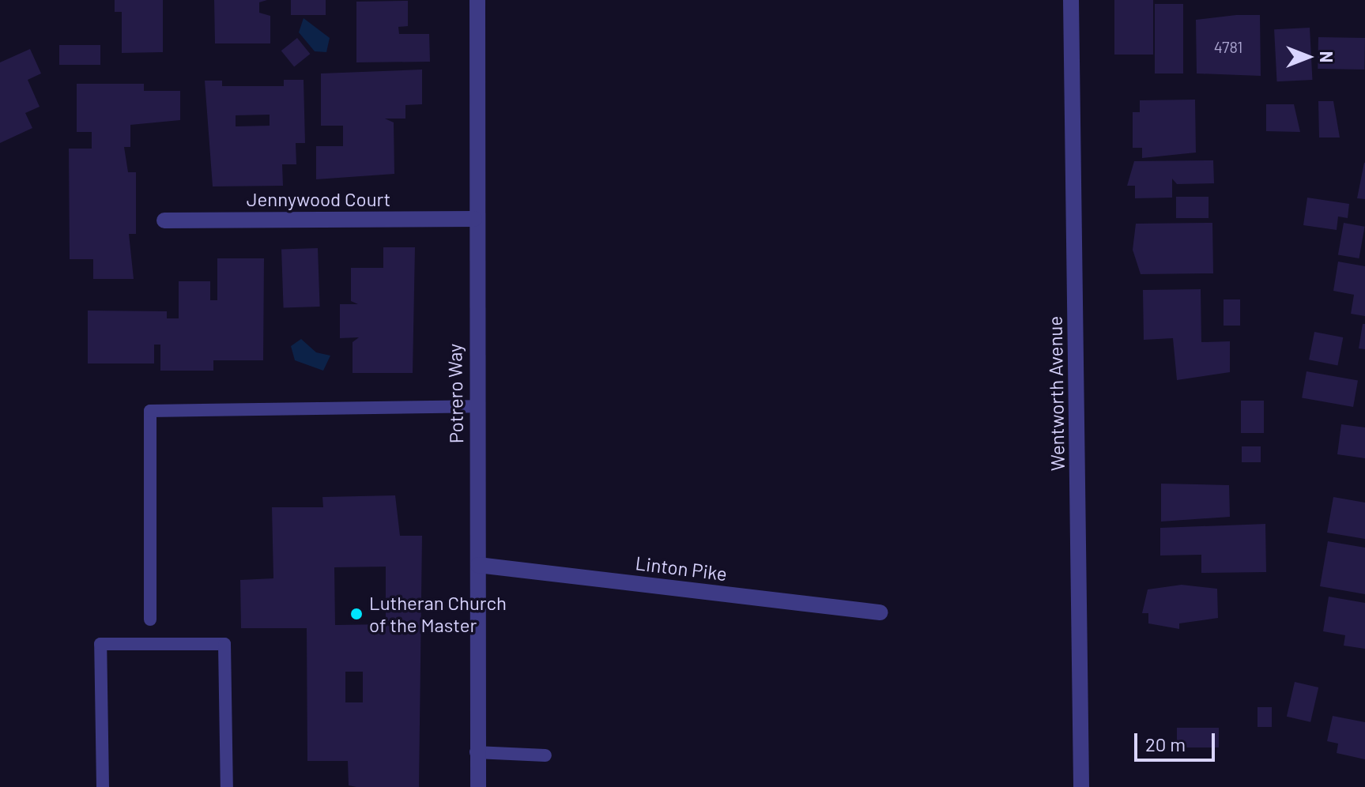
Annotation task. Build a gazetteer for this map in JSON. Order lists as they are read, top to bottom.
{
  "streets": {
    "street": [
      "Jennywood Court",
      "Potrero Way",
      "Wentworth Avenue",
      "Linton Pike"
    ]
  },
  "crossings": [
    ["Jennywood Court", "Potrero Way"],
    ["Potrero Way", "Linton Pike"]
  ],
  "places": ["Lutheran Church of the Master"],
  "house_numbers": ["4781"],
  "scale_bar": "20 m",
  "north": "right"
}
